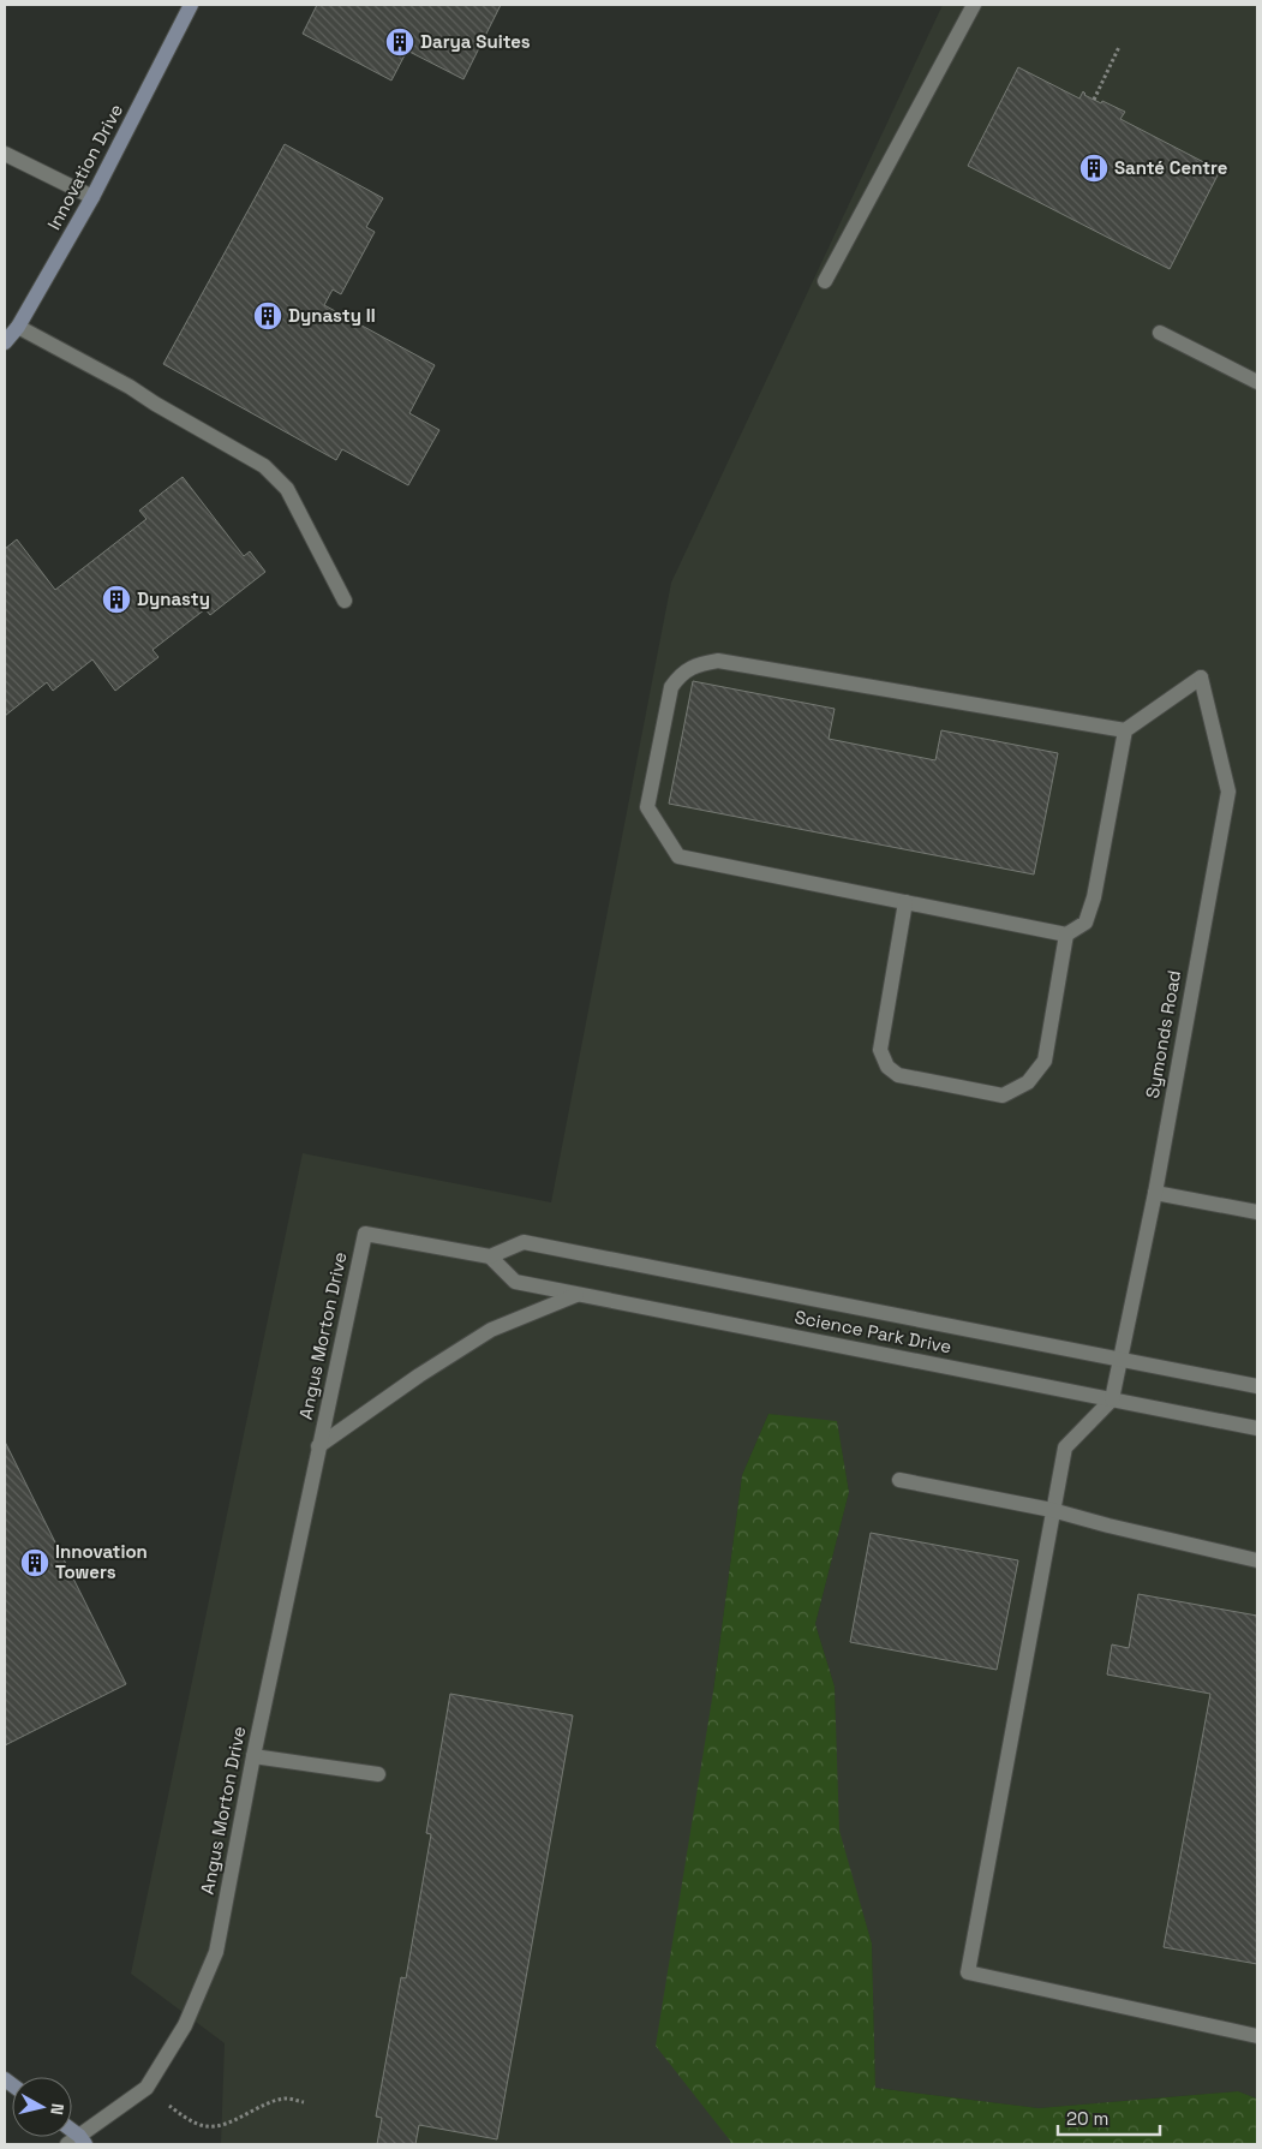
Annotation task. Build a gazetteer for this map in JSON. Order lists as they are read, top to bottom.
{
  "streets": {
    "street": [
      "Innovation Drive",
      "Symonds Road",
      "Science Park Drive",
      "Angus Morton Drive"
    ]
  },
  "crossings": [
    ["Symonds Road", "Science Park Drive"],
    ["Science Park Drive", "Angus Morton Drive"]
  ],
  "places": {
    "building": [
      "Darya Suites",
      "Santé Centre",
      "Dynasty II",
      "Dynasty",
      "Innovation Towers"
    ]
  },
  "scale_bar": "20 m",
  "north": "right"
}
